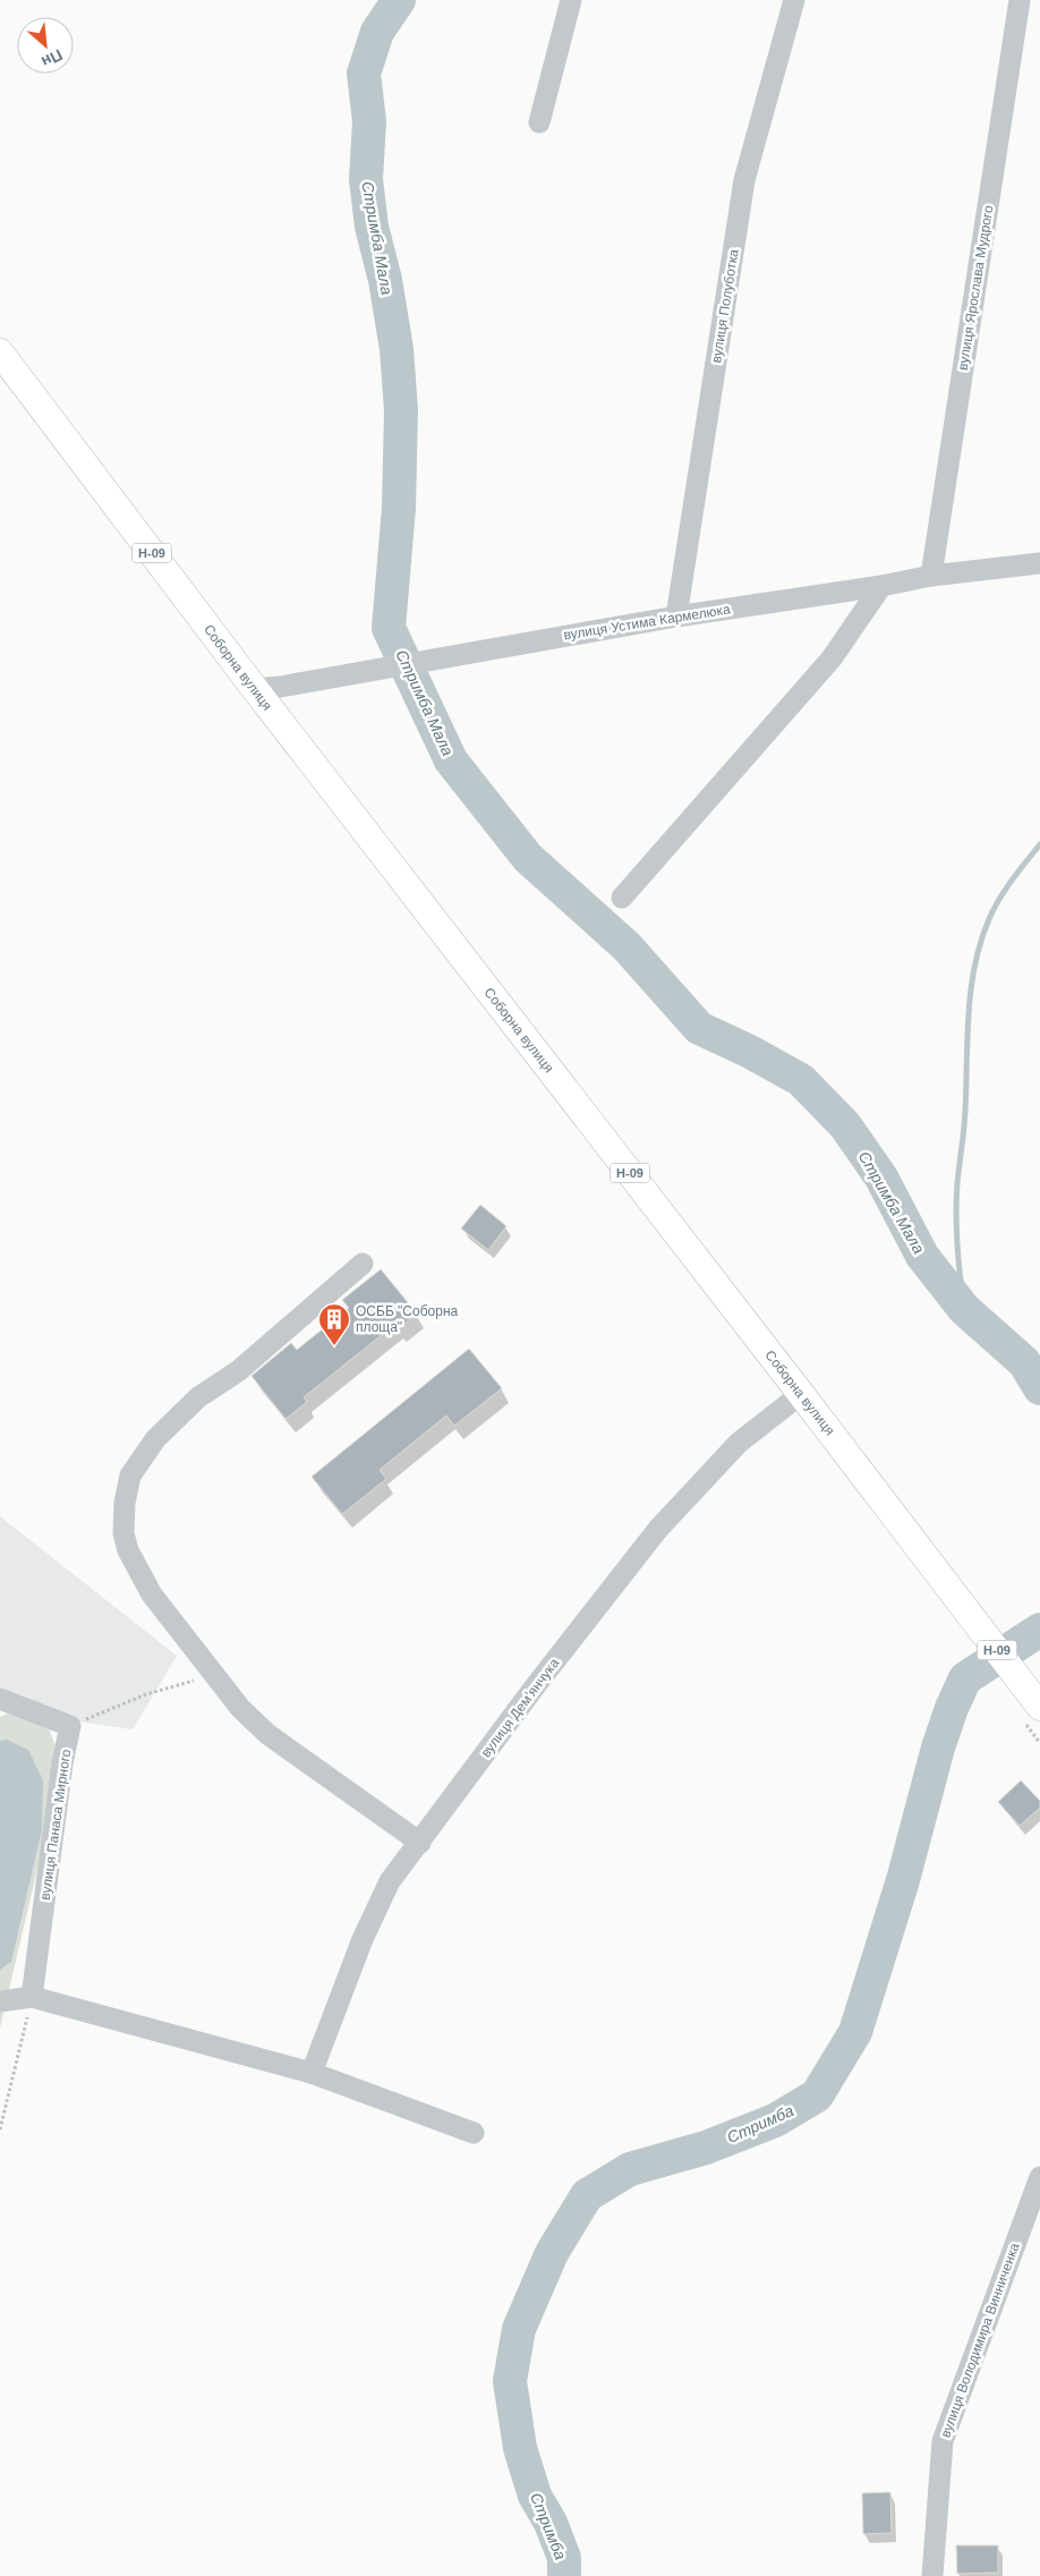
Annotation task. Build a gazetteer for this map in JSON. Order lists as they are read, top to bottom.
{
  "streets": {
    "main road": ["Н-09", "Соборна вулиця"],
    "street": [
      "вулиця Ярослава Мудрого",
      "вулиця Полуботка",
      "вулиця Устима Кармелюка",
      "вулиця Демʼянчука",
      "вулиця Панаса Мирного",
      "вулиця Володимира Винниченка"
    ]
  },
  "crossings": [
    ["вулиця Ярослава Мудрого", "вулиця Устима Кармелюка"],
    ["вулиця Полуботка", "вулиця Устима Кармелюка"],
    ["вулиця Устима Кармелюка", "Соборна вулиця"],
    ["Соборна вулиця", "вулиця Демʼянчука"]
  ],
  "water": ["Стримба Мала", "Стримба"],
  "places": {
    "building": ["ОСББ \"Соборна площа\""]
  },
  "north": "bottom right"
}
